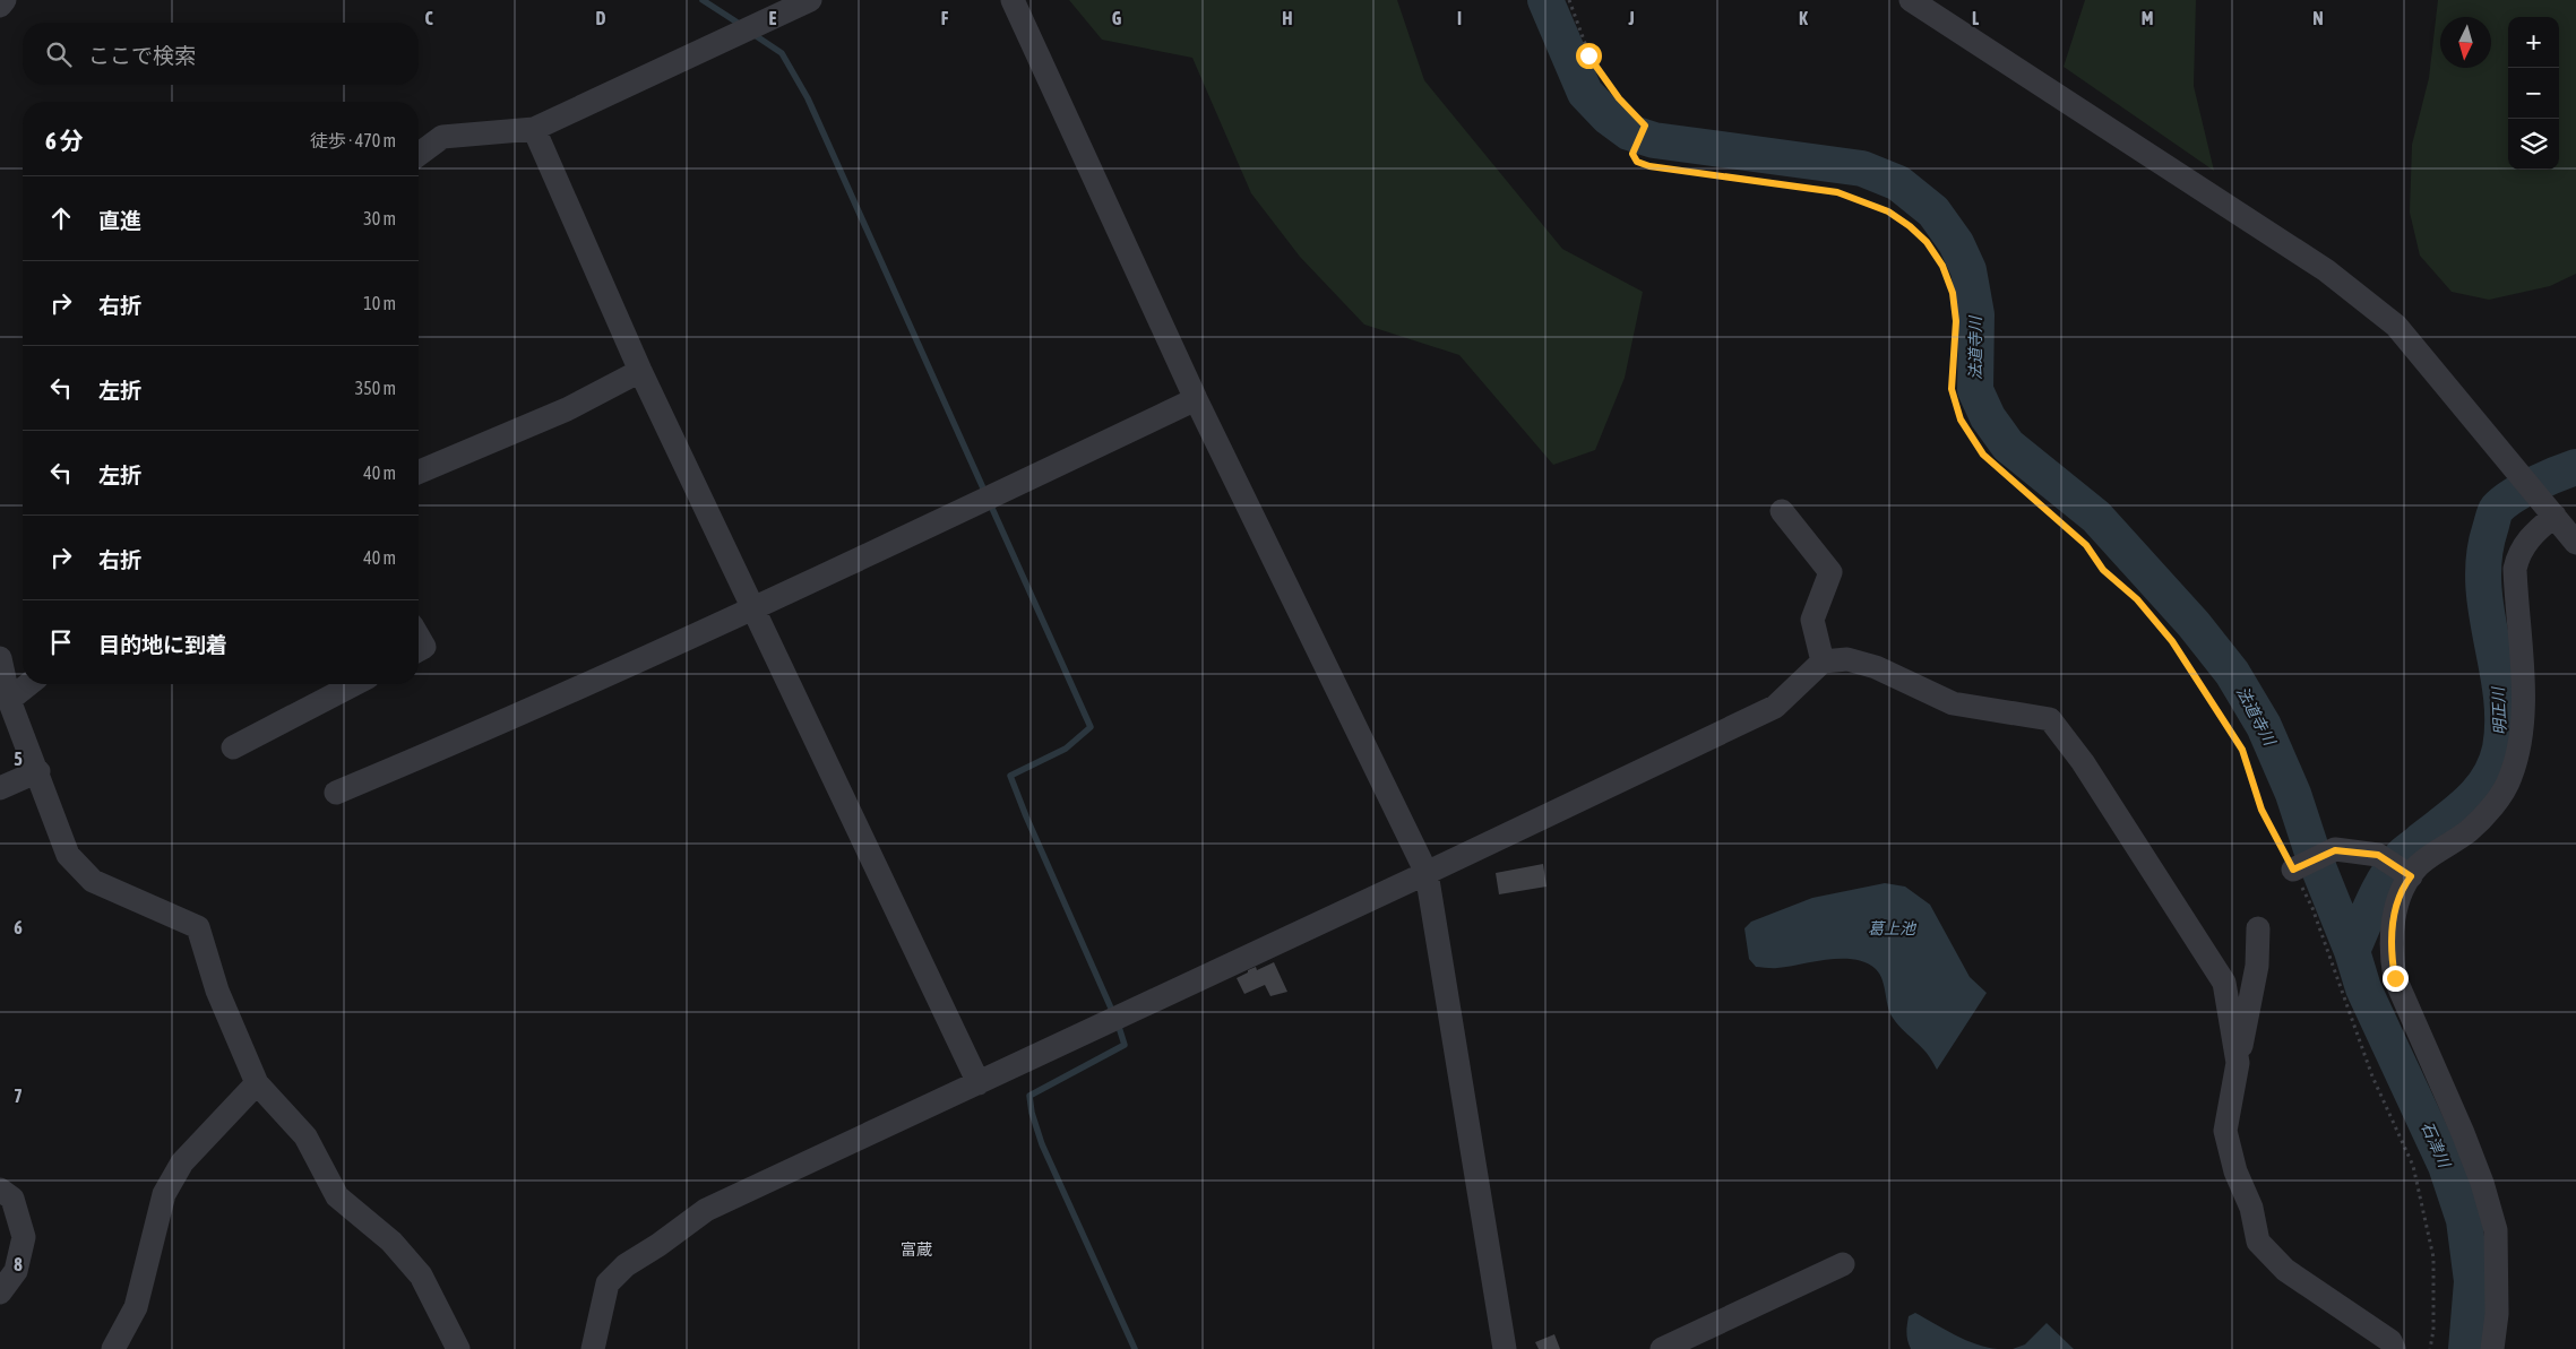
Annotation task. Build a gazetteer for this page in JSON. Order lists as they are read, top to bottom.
{
  "districts": ["富蔵"],
  "water": [
    "法道寺川",
    "明正川",
    "葛上池",
    "石津川"
  ],
  "north": "bottom",
  "page": {
    "map_buttons": ["+", "−"],
    "search": "ここで検索",
    "heading": ["6 分", "徒歩 · 470 m"],
    "list": [
      ["直進", "30 m"],
      ["右折", "10 m"],
      ["左折", "350 m"],
      ["左折", "40 m"],
      ["右折", "40 m"],
      "目的地に到着"
    ]
  },
  "grid": {
    "columns": [
      "C",
      "D",
      "E",
      "F",
      "G",
      "H",
      "I",
      "J",
      "K",
      "L",
      "M",
      "N"
    ],
    "rows": [
      "5",
      "6",
      "7",
      "8"
    ]
  }
}
